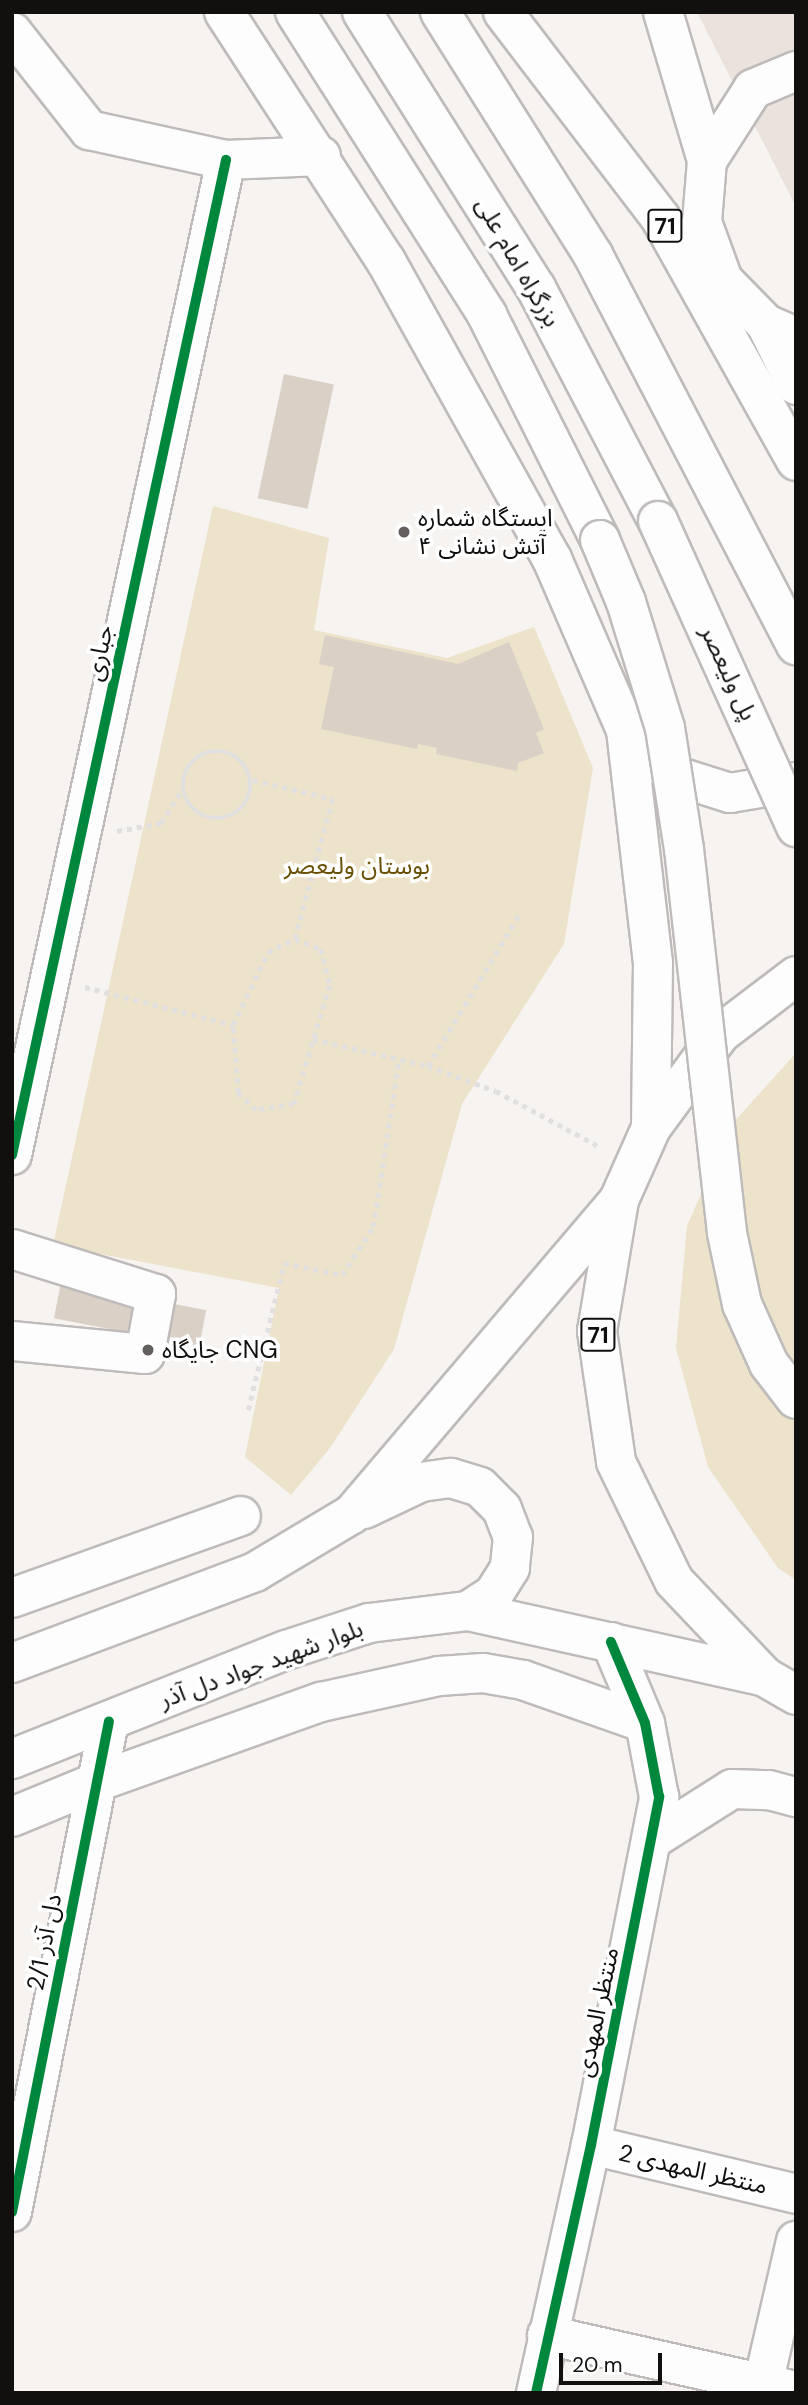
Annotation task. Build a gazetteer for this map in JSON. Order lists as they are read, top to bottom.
{
  "streets": {
    "main road": [
      "71",
      "بزرگراه امام علی",
      "جباری",
      "پل ولیعصر",
      "بلوار شهید جواد دل آذر",
      "دل آذر 2/1",
      "منتظر المهدی",
      "منتظر المهدی 2"
    ]
  },
  "crossings": [
    ["71", "بلوار شهید جواد دل آذر"],
    ["بزرگراه امام علی", "پل ولیعصر"],
    ["بلوار شهید جواد دل آذر", "دل آذر 2/1"],
    ["بلوار شهید جواد دل آذر", "منتظر المهدی"],
    ["منتظر المهدی", "منتظر المهدی 2"]
  ],
  "parks": ["بوستان ولیعصر"],
  "places": ["ایستگاه شماره ۴ آتش نشانی", "جایگاه CNG"],
  "scale_bar": "20 m"
}
